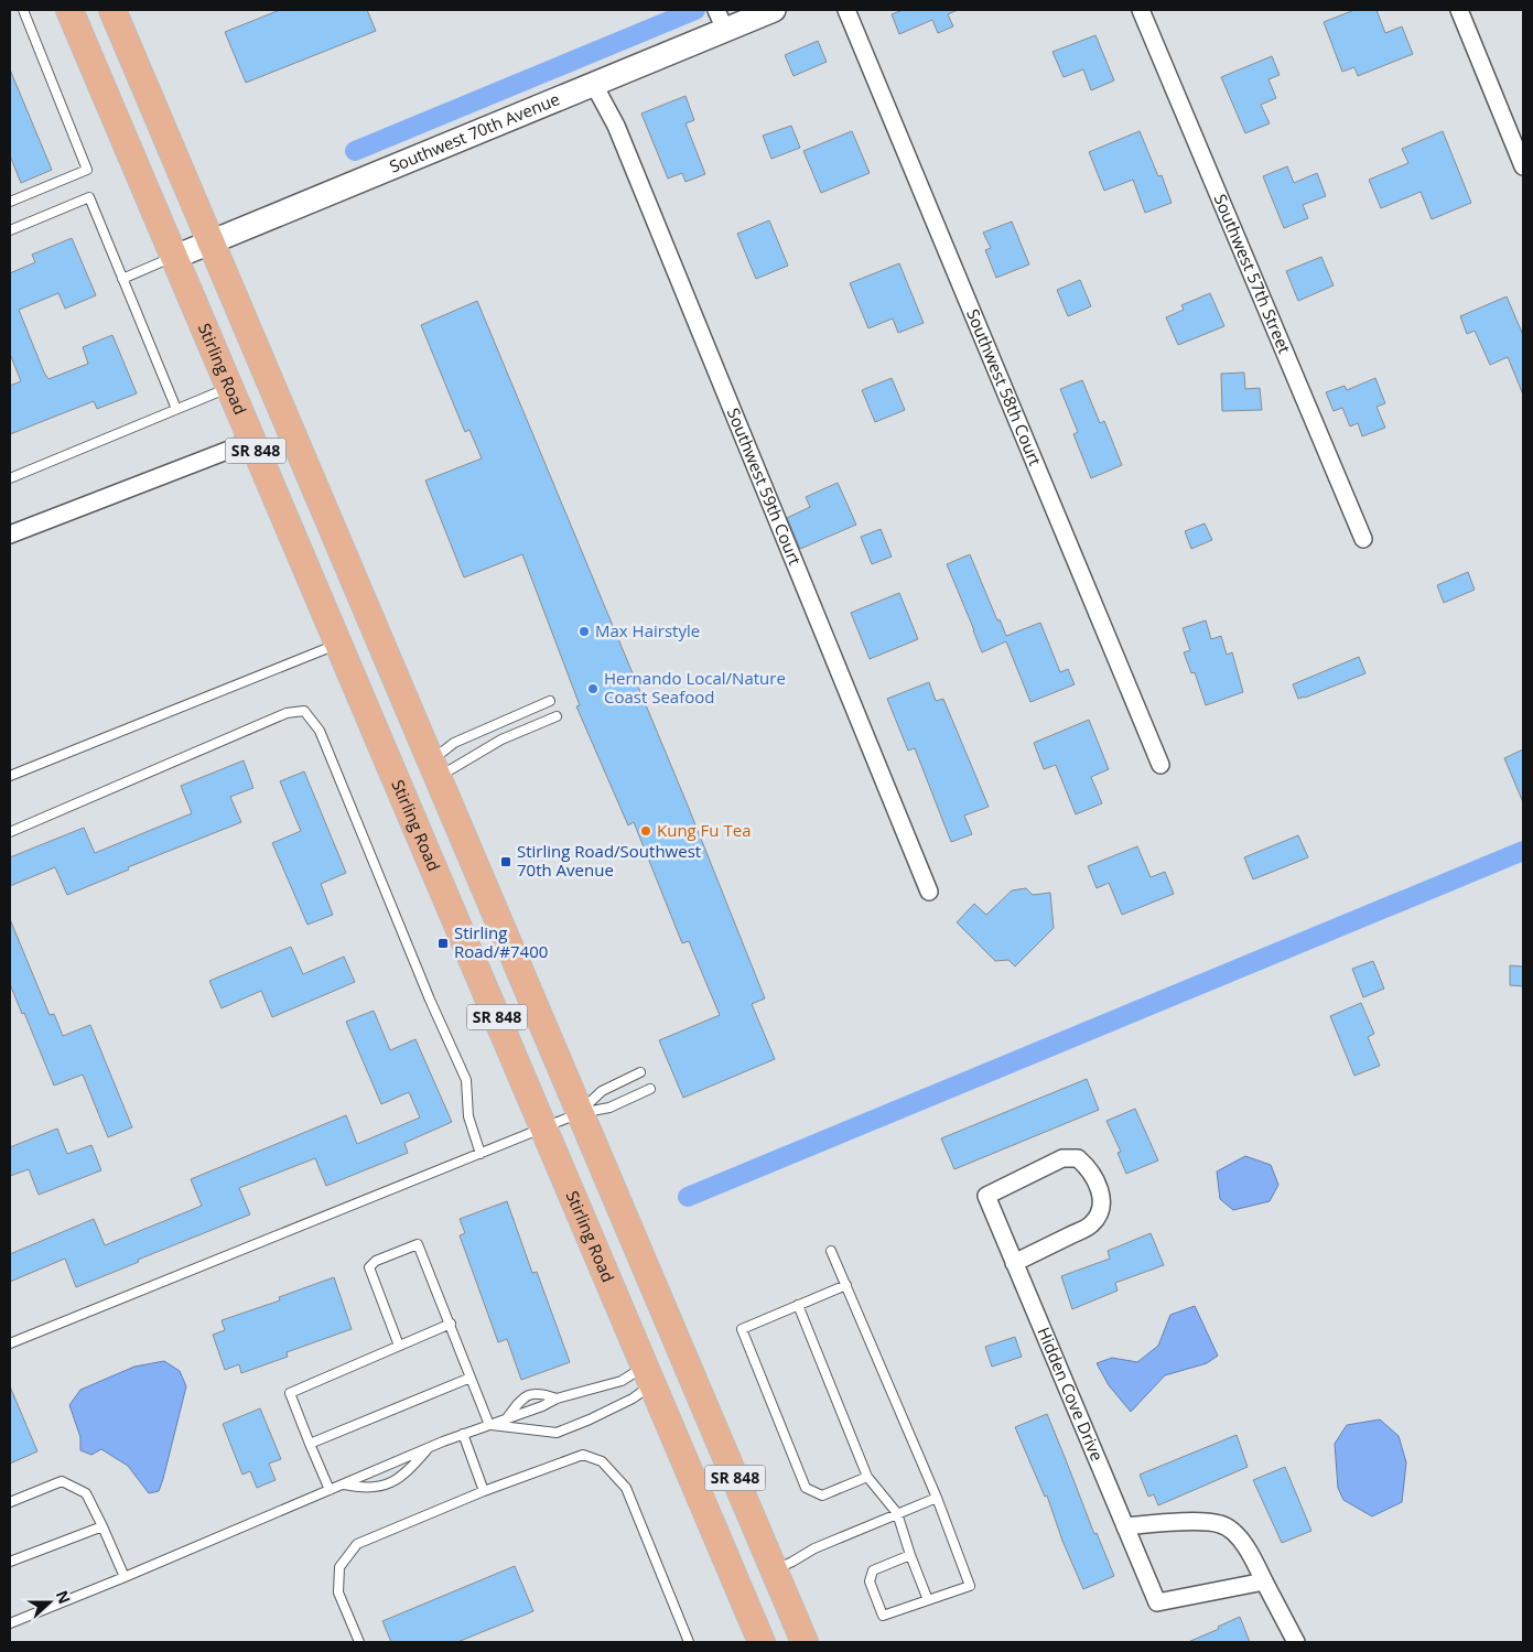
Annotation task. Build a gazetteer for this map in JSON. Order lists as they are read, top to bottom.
{
  "streets": {
    "main road": ["Stirling Road", "SR 848"],
    "street": [
      "Southwest 70th Avenue",
      "Southwest 57th Street",
      "Southwest 58th Court",
      "Southwest 59th Court",
      "Hidden Cove Drive"
    ]
  },
  "crossings": [
    ["Southwest 70th Avenue", "Stirling Road"],
    ["Southwest 70th Avenue", "SR 848"],
    ["Southwest 70th Avenue", "Southwest 59th Court"]
  ],
  "places": {
    "other": ["Max Hairstyle", "Hernando Local/Nature Coast Seafood", "Kung Fu Tea"],
    "transit": ["Stirling Road/Southwest 70th Avenue", "Stirling Road/#7400"]
  },
  "north": "right"
}
